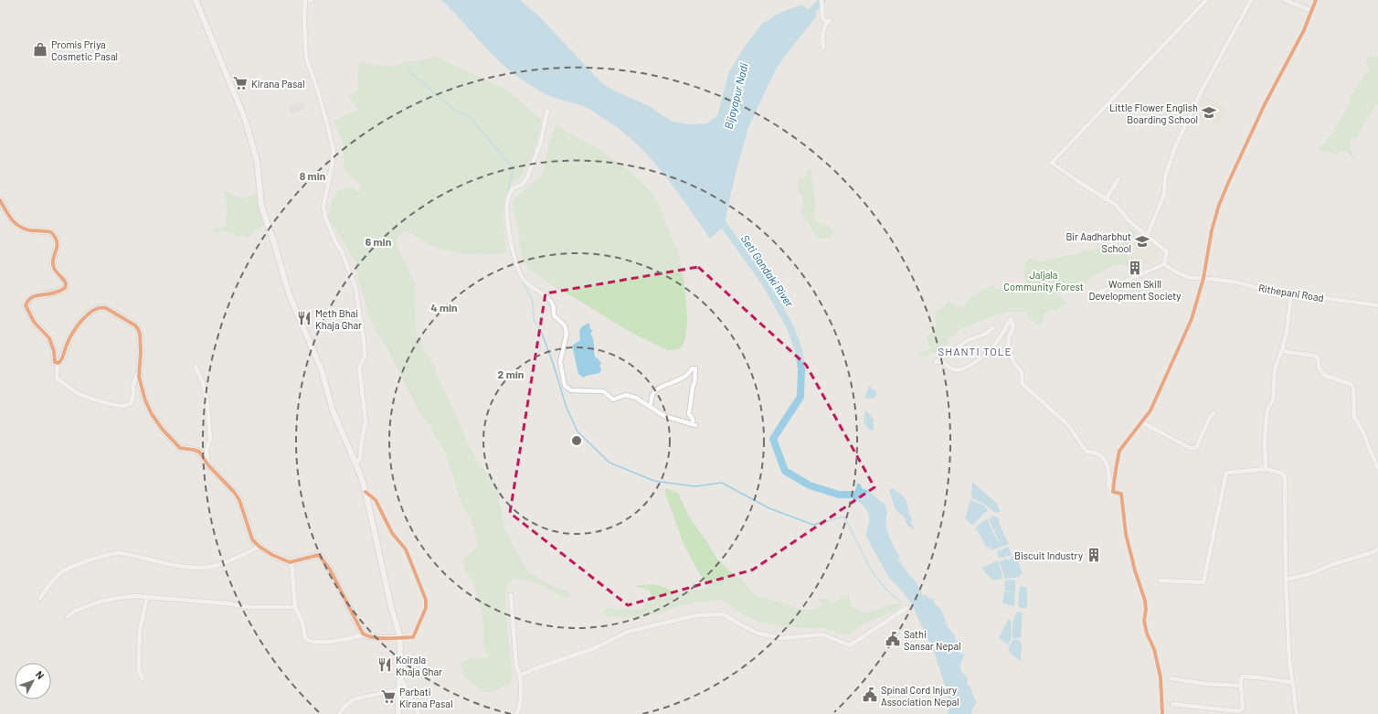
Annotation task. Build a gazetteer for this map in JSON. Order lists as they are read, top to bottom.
{
  "streets": {
    "street": ["Rithepani Road"]
  },
  "districts": ["SHANTI TOLE"],
  "water": ["Bijayapur Nadi", "Seti Gandaki River"],
  "parks": ["Jaljala Community Forest"],
  "places": {
    "shop": ["Promis Priya Cosmetic Pasal"],
    "supermarket": ["Kirana Pasal", "Parbati Kirana Pasal"],
    "school or university": ["Little Flower English Boarding School", "Bir Aadharbhut School"],
    "building": ["Women Skill Development Society", "Biscuit Industry"],
    "restaurant": ["Meth Bhai Khaja Ghar", "Koirala Khaja Ghar"],
    "public building": ["Sathi Sansar Nepal", "Spinal Cord Injury Association Nepal"]
  },
  "north": "top right",
  "rings": [
    "8 min",
    "6 min",
    "4 min",
    "2 min"
  ]
}
